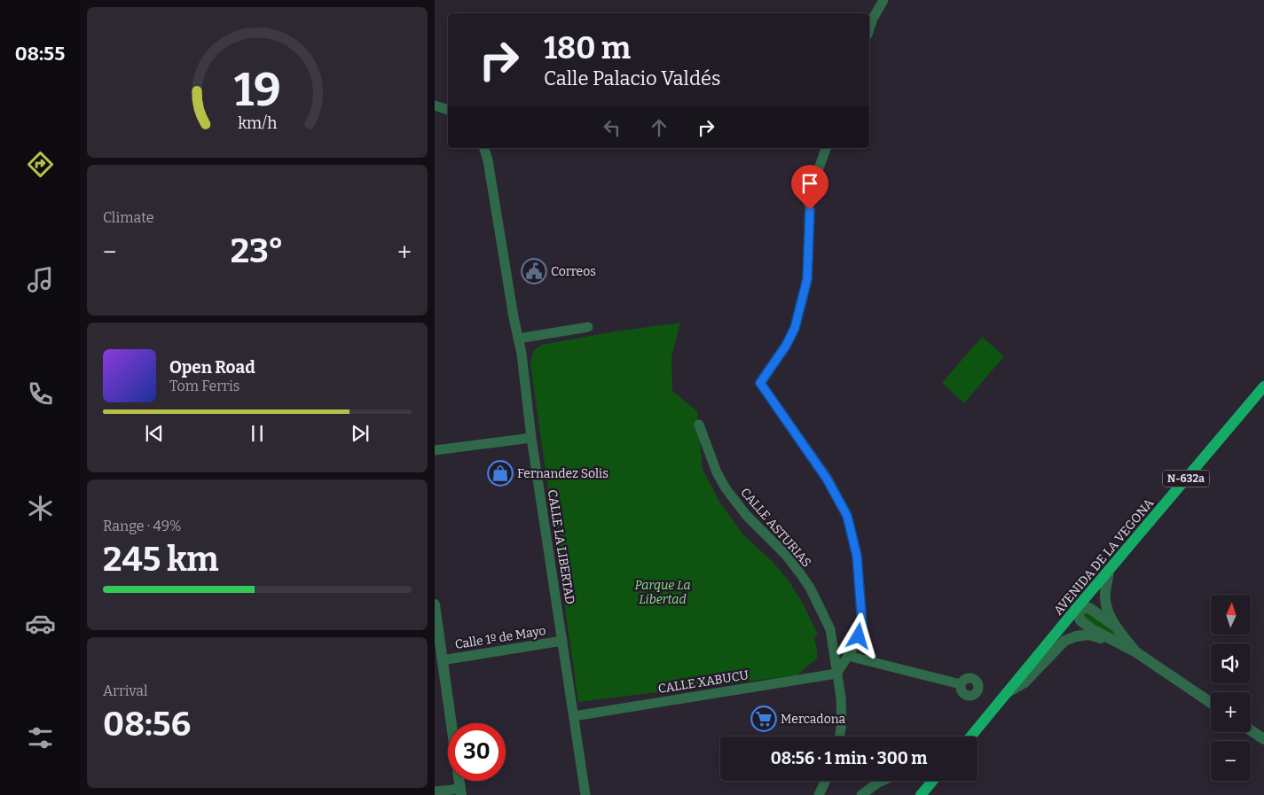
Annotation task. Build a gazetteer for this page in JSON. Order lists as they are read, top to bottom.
{
  "streets": {
    "main road": ["N-632a", "AVENIDA DE LA VEGONA"],
    "street": [
      "CALLE ASTURIAS",
      "CALLE LA LIBERTAD",
      "Calle 1º de Mayo",
      "CALLE XABUCU"
    ]
  },
  "crossings": [
    ["CALLE ASTURIAS", "CALLE XABUCU"],
    ["CALLE LA LIBERTAD", "Calle 1º de Mayo"],
    ["CALLE LA LIBERTAD", "CALLE XABUCU"]
  ],
  "parks": ["Parque La Libertad"],
  "places": {
    "public building": ["Correos"],
    "shop": ["Fernandez Solis"],
    "supermarket": ["Mercadona"]
  },
  "north": "top",
  "page": {
    "tabs": "08:55",
    "turn": ["180 m", "Calle Palacio Valdés"],
    "tile": [
      "Climate",
      ["Range · 49%", "245 km"],
      ["Arrival", "08:56"]
    ],
    "heat": ["−", "23°", "+"],
    "song": ["Open Road", "Tom Ferris"],
    "map_buttons": ["+", "−"],
    "limit": "30",
    "trip": "08:56 · 1 min · 300 m",
    "gauge": ["19", "km/h"]
  }
}
